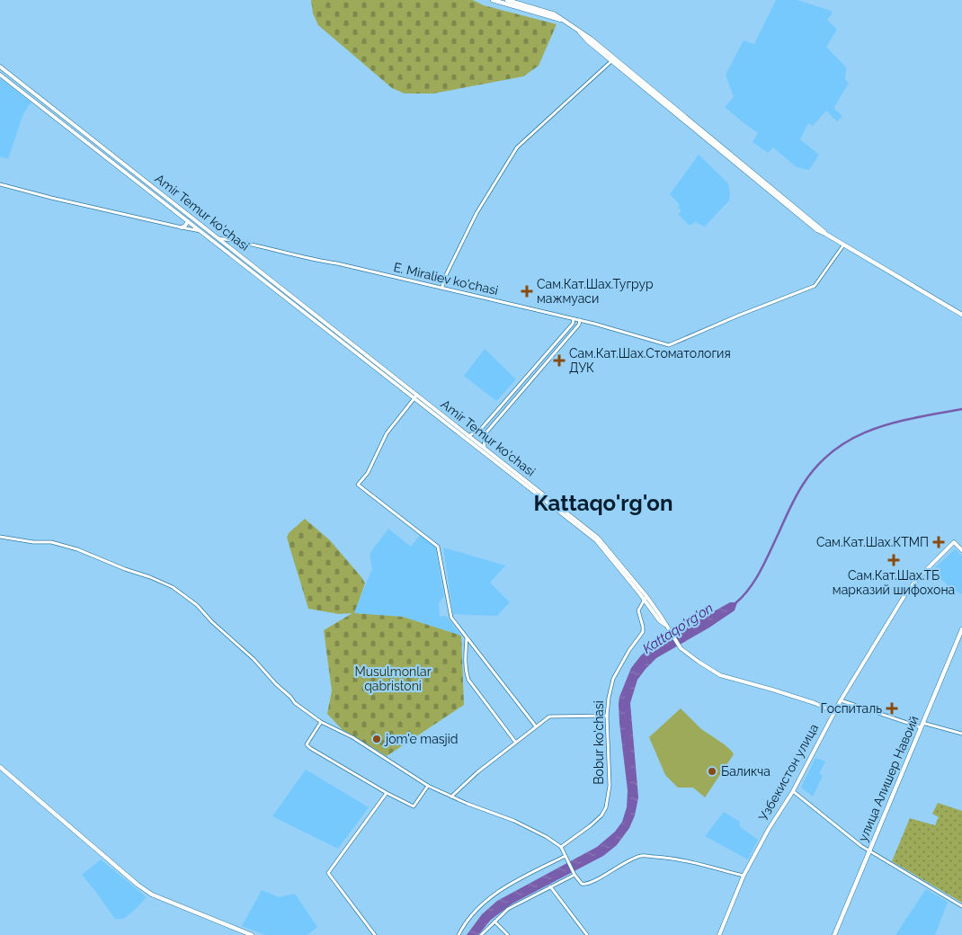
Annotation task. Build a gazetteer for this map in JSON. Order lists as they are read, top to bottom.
{
  "streets": {
    "main road": ["Amir Temur ko'chasi", "Узбекистон улица", "улица Алишер Навоий"],
    "street": ["E. Miraliev ko'chasi", "Bobur ko'chasi"]
  },
  "crossings": [
    ["Amir Temur ko'chasi", "E. Miraliev ko'chasi"],
    ["Amir Temur ko'chasi", "Bobur ko'chasi"],
    ["Amir Temur ko'chasi", "Узбекистон улица"]
  ],
  "districts": ["Kattaqo'rg'on"],
  "water": ["Kattaqo'rg'on"],
  "parks": ["Musulmonlar qabristoni"],
  "places": {
    "health": [
      "Сам.Кат.Шах.Тугрур мажмуаси",
      "Сам.Кат.Шах.Стоматология ДУК",
      "Сам.Кат.Шах.КТМП",
      "Сам.Кат.Шах.ТБ марказий шифохона",
      "Госпиталь"
    ],
    "other": ["jom'e masjid", "Баликча"]
  }
}
